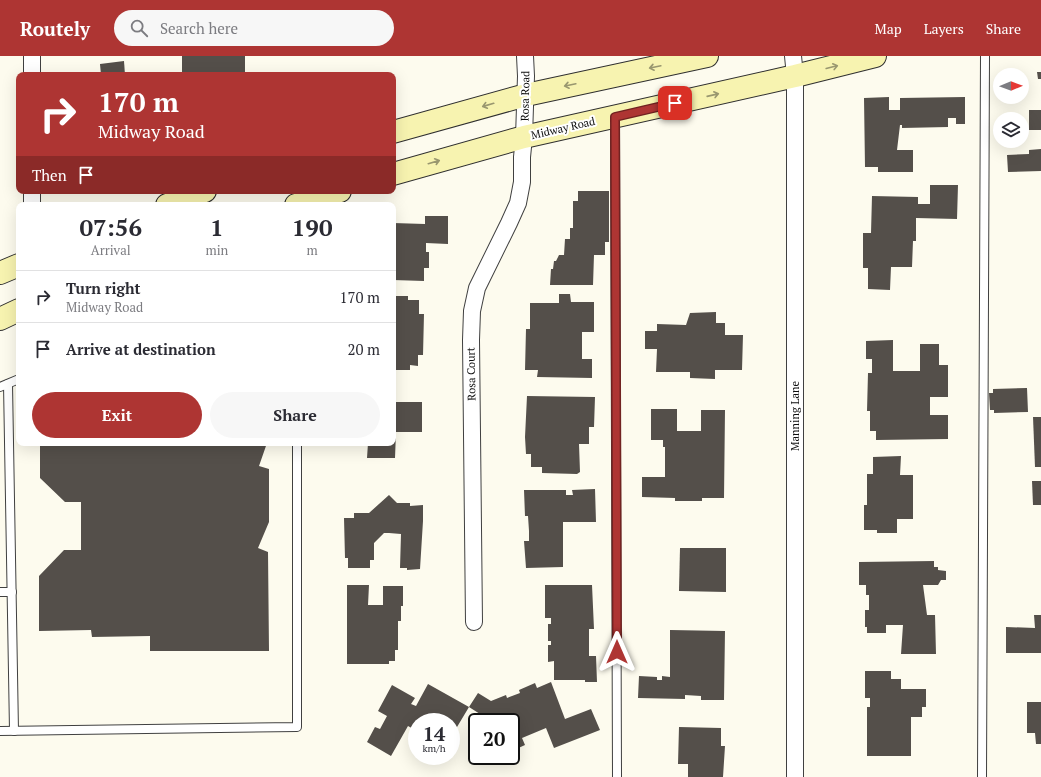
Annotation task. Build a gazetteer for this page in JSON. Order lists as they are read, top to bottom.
{
  "streets": {
    "main road": ["Midway Road"],
    "street": ["Rosa Road", "Rosa Court", "Manning Lane"]
  },
  "crossings": [
    ["Rosa Road", "Midway Road"],
    ["Rosa Road", "Rosa Court"],
    ["Midway Road", "Rosa Court"],
    ["Midway Road", "Manning Lane"]
  ],
  "north": "right",
  "page": {
    "header": "Routely",
    "search": "Search here",
    "nav": ["Map", "Layers", "Share"],
    "turn": ["170 m", "Midway Road"],
    "then": "Then",
    "eta": [
      "07:56",
      "Arrival",
      "1",
      "min",
      "190",
      "m"
    ],
    "list": [
      {
        "name": "Turn right",
        "note": "Midway Road",
        "value": "170 m"
      },
      {
        "name": "Arrive at destination",
        "value": "20 m"
      }
    ],
    "buttons": ["Exit", "Share"],
    "speed": "14 km/h",
    "limit": "20"
  }
}
